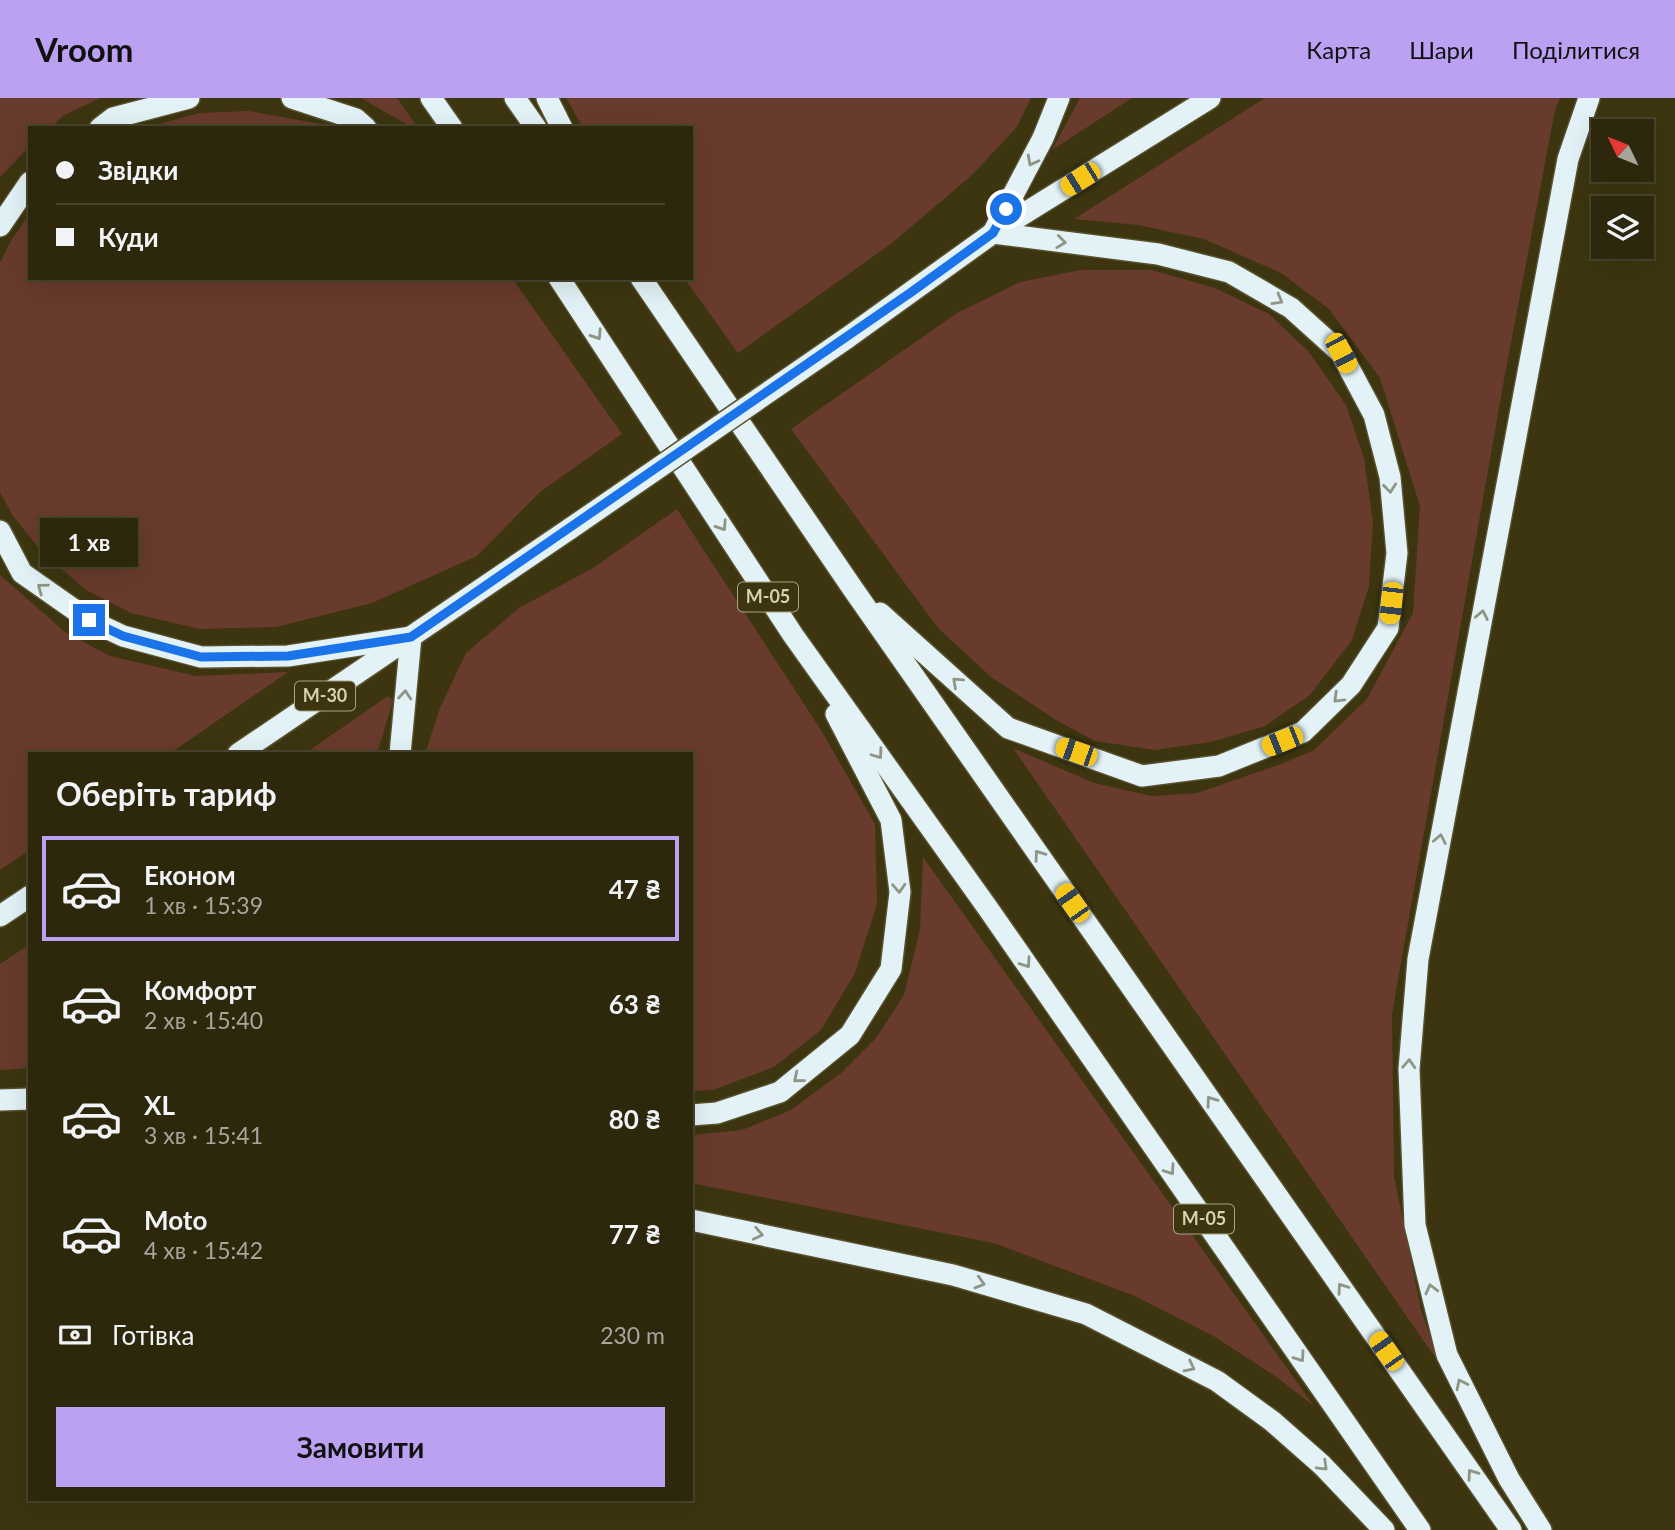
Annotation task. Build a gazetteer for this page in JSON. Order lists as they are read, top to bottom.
{
  "streets": {
    "highway": ["М-05", "М-30"]
  },
  "north": "top left",
  "page": {
    "header": "Vroom",
    "nav": ["Карта", "Шари", "Поділитися"],
    "banner": ["Звідки", "Куди"],
    "bubble": "1 хв",
    "heading": "Оберіть тариф",
    "list": [
      {
        "name": "Економ",
        "note": "1 хв · 15:39",
        "value": "47 ₴"
      },
      {
        "name": "Комфорт",
        "note": "2 хв · 15:40",
        "value": "63 ₴"
      },
      {
        "name": "XL",
        "note": "3 хв · 15:41",
        "value": "80 ₴"
      },
      {
        "name": "Moto",
        "note": "4 хв · 15:42",
        "value": "77 ₴"
      }
    ],
    "pay": ["Готівка", "230 m"],
    "buttons": "Замовити"
  }
}
